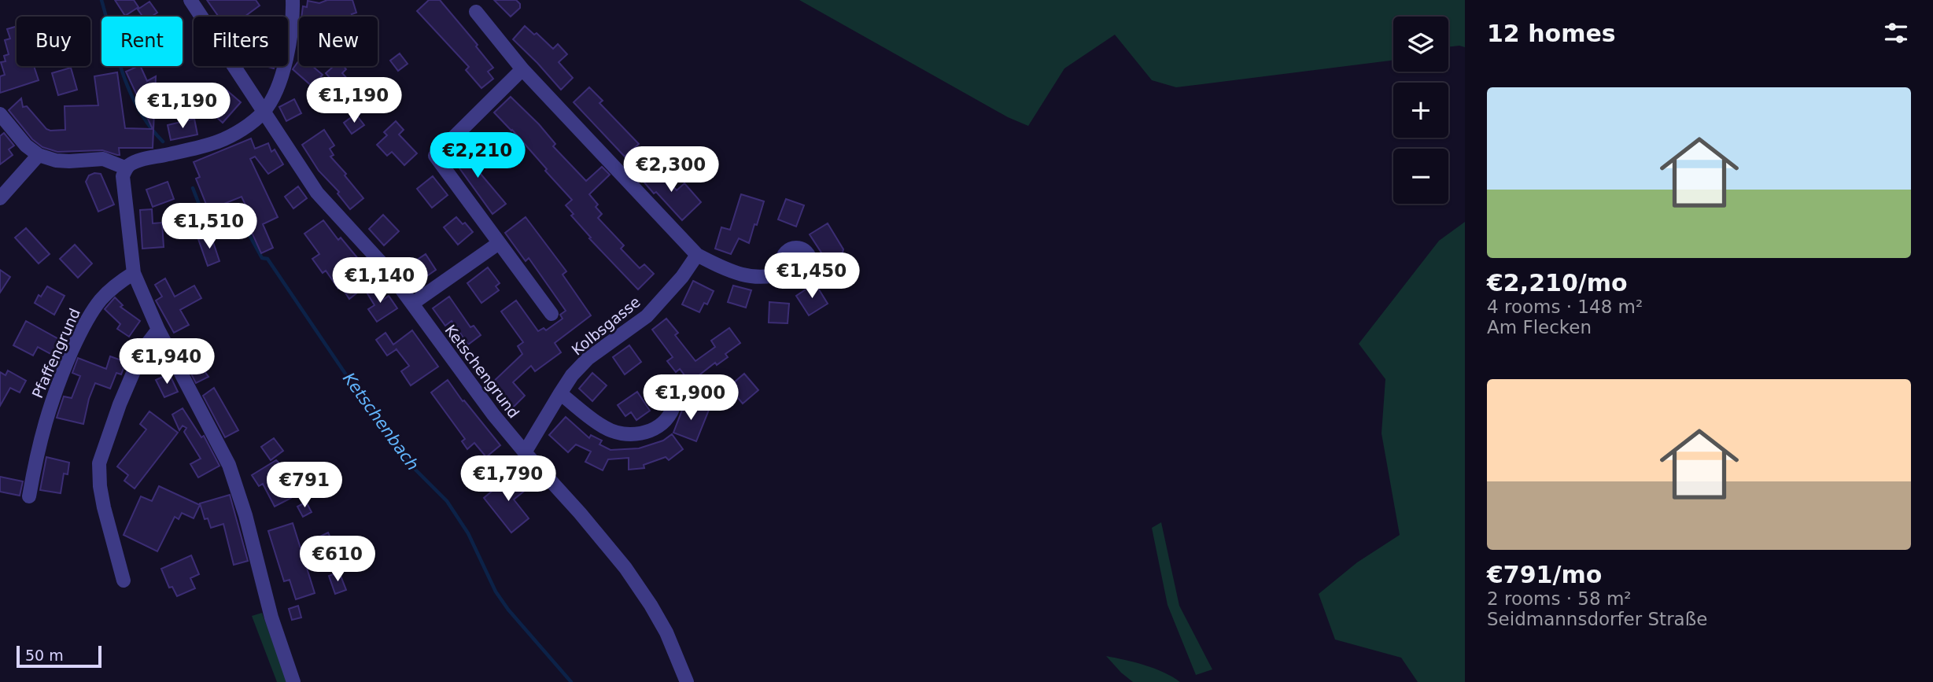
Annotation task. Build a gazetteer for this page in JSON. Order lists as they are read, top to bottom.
{
  "streets": {
    "street": ["Kolbsgasse", "Pfaffengrund", "Ketschengrund"]
  },
  "crossings": [
    ["Kolbsgasse", "Ketschengrund"]
  ],
  "water": ["Ketschenbach"],
  "scale_bar": "50 m",
  "page": {
    "heading": "12 homes",
    "map_buttons": ["+", "−"],
    "chip": [
      "Buy",
      "Rent",
      "Filters",
      "New"
    ],
    "list": [
      {
        "name": "€2,210/mo",
        "note": "4 rooms · 148 m² · Am Flecken"
      },
      {
        "name": "€791/mo",
        "note": "2 rooms · 58 m² · Seidmannsdorfer Straße"
      }
    ],
    "price": [
      "€1,190",
      "€1,190",
      "€2,210",
      "€2,300",
      "€1,510",
      "€1,450",
      "€1,140",
      "€1,940",
      "€1,900",
      "€1,790",
      "€791",
      "€610"
    ],
    "scale": "50 m"
  }
}
